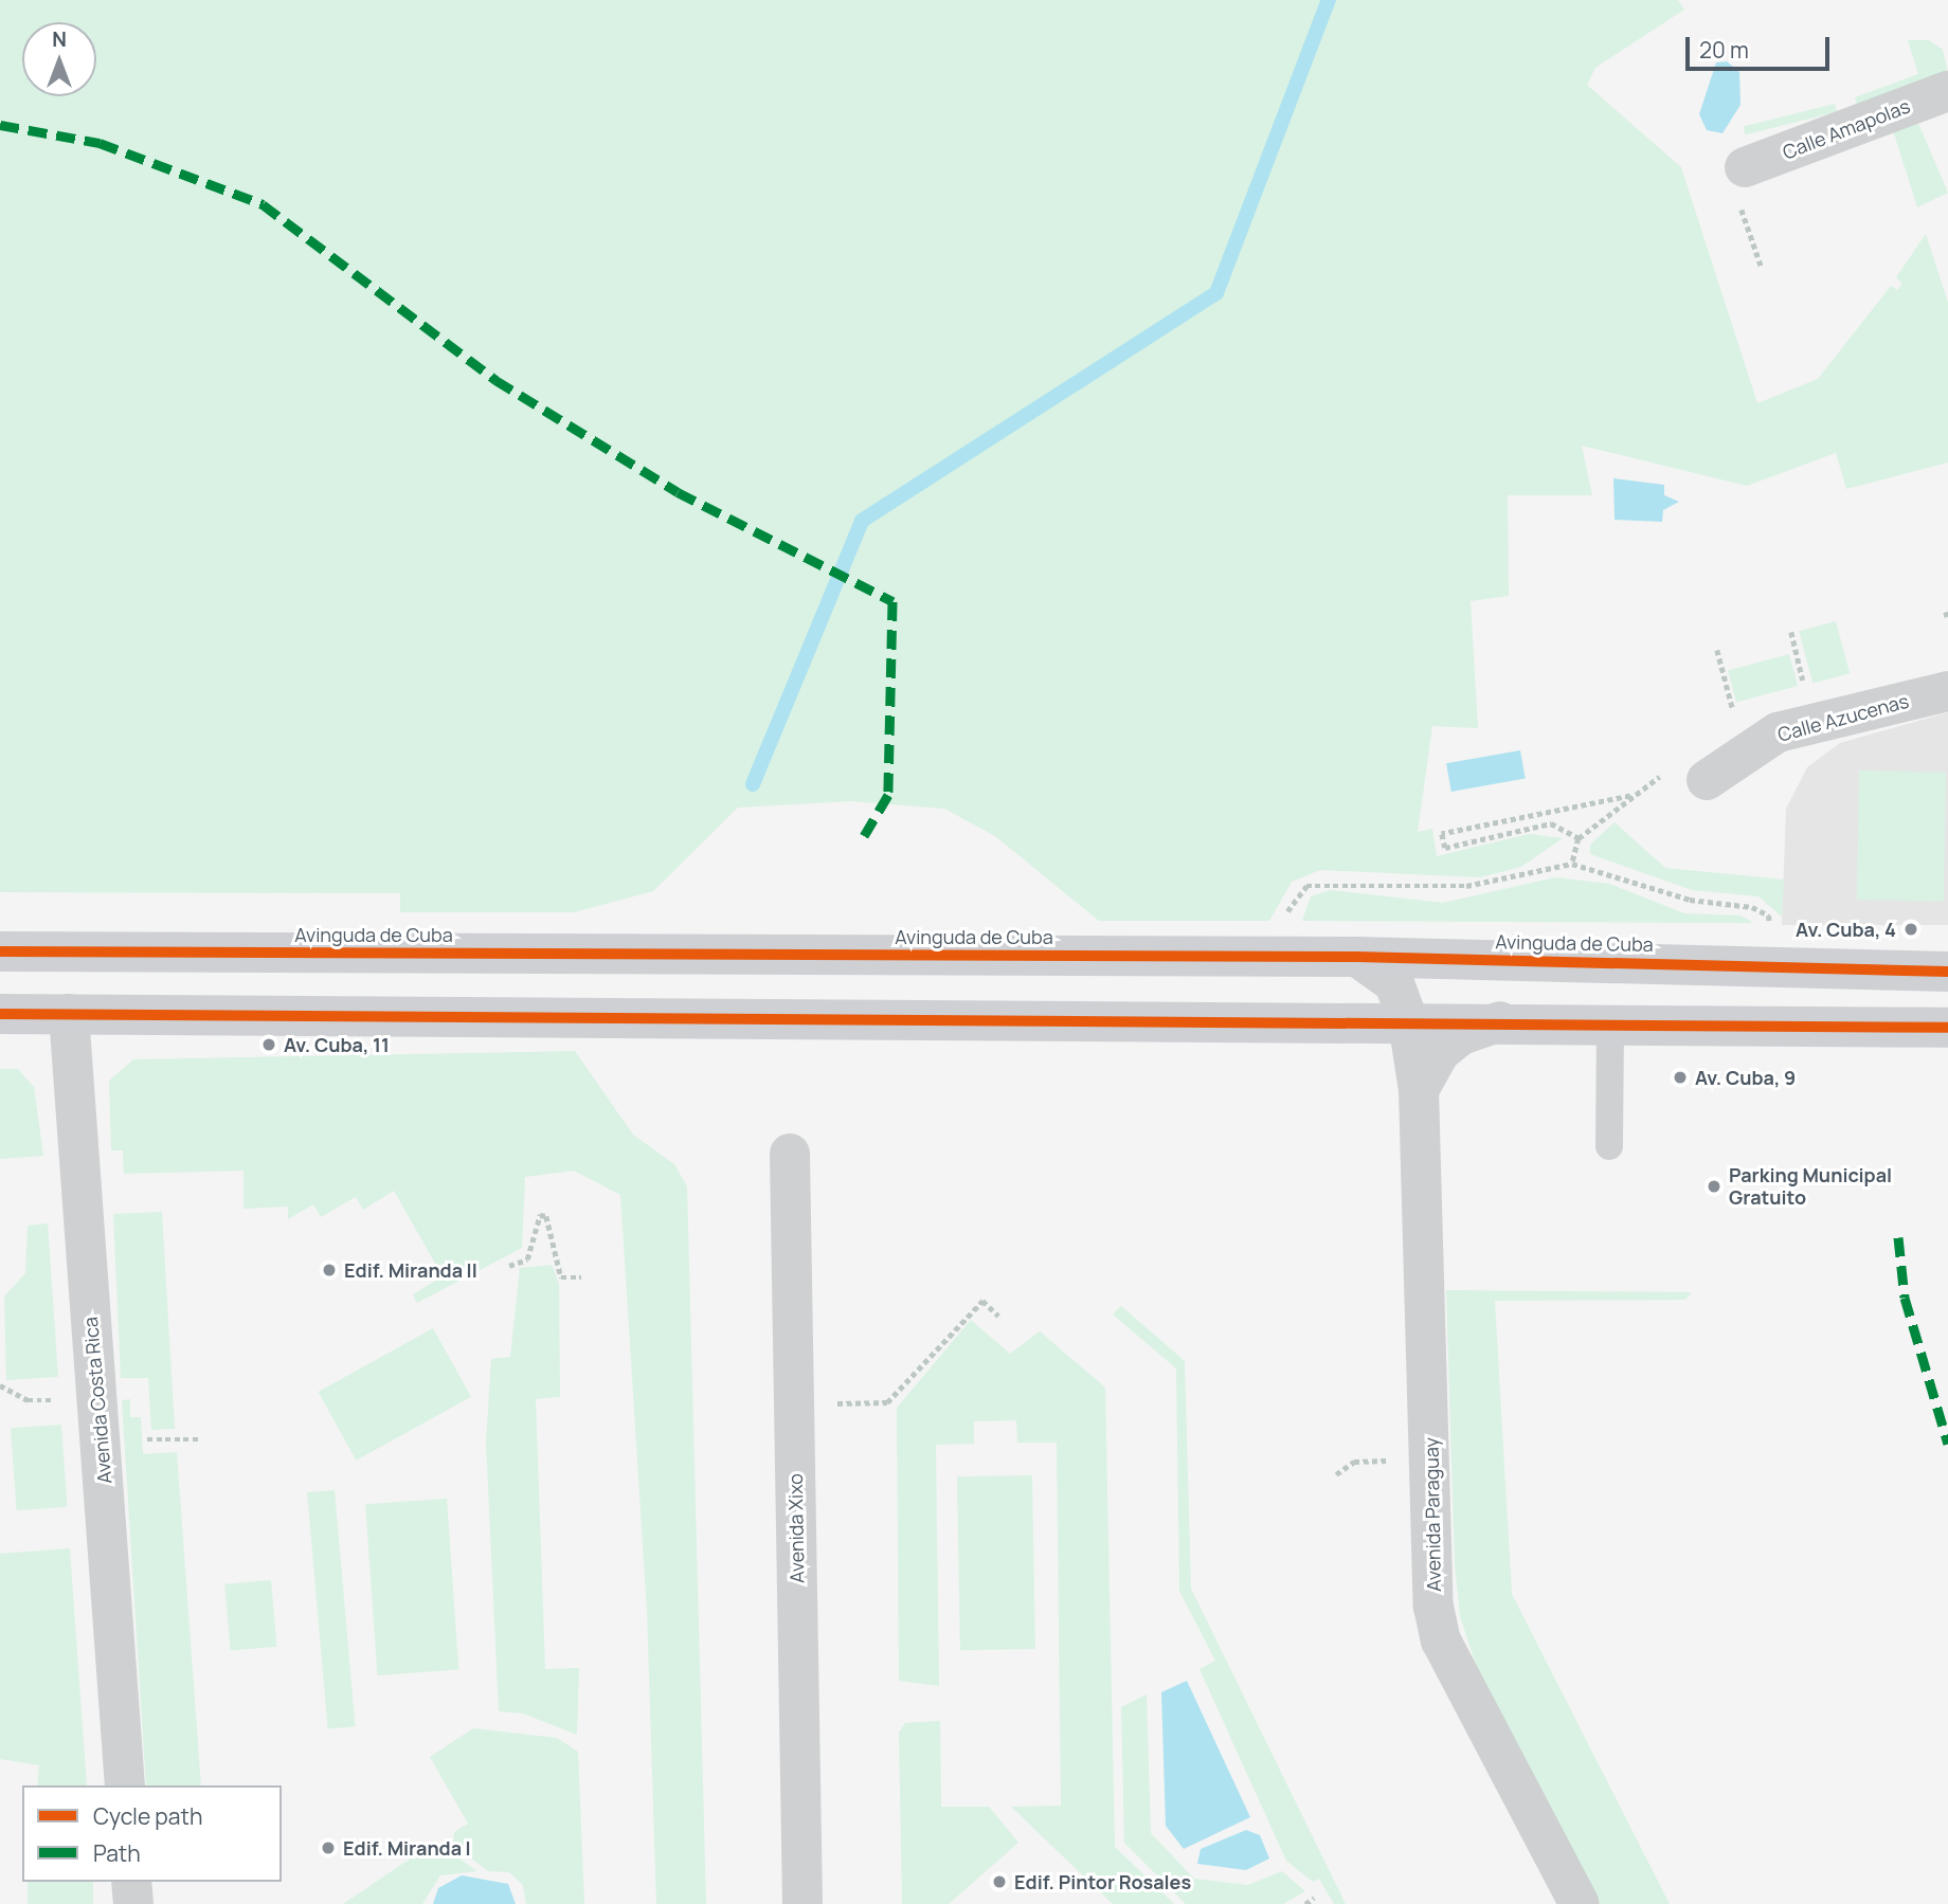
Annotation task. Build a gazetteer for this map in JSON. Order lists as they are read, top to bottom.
{
  "streets": {
    "main road": ["Avinguda de Cuba"],
    "street": [
      "Calle Amapolas",
      "Calle Azucenas",
      "Avenida Costa Rica",
      "Avenida Paraguay",
      "Avenida Xixo"
    ]
  },
  "crossings": [
    ["Avinguda de Cuba", "Avenida Paraguay"]
  ],
  "places": [
    "Av. Cuba, 4",
    "Av. Cuba, 11",
    "Av. Cuba, 9",
    "Parking Municipal Gratuito",
    "Edif. Miranda II",
    "Edif. Miranda I",
    "Edif. Pintor Rosales"
  ],
  "legend": ["Cycle path", "Path"],
  "scale_bar": "20 m",
  "north": "top"
}
